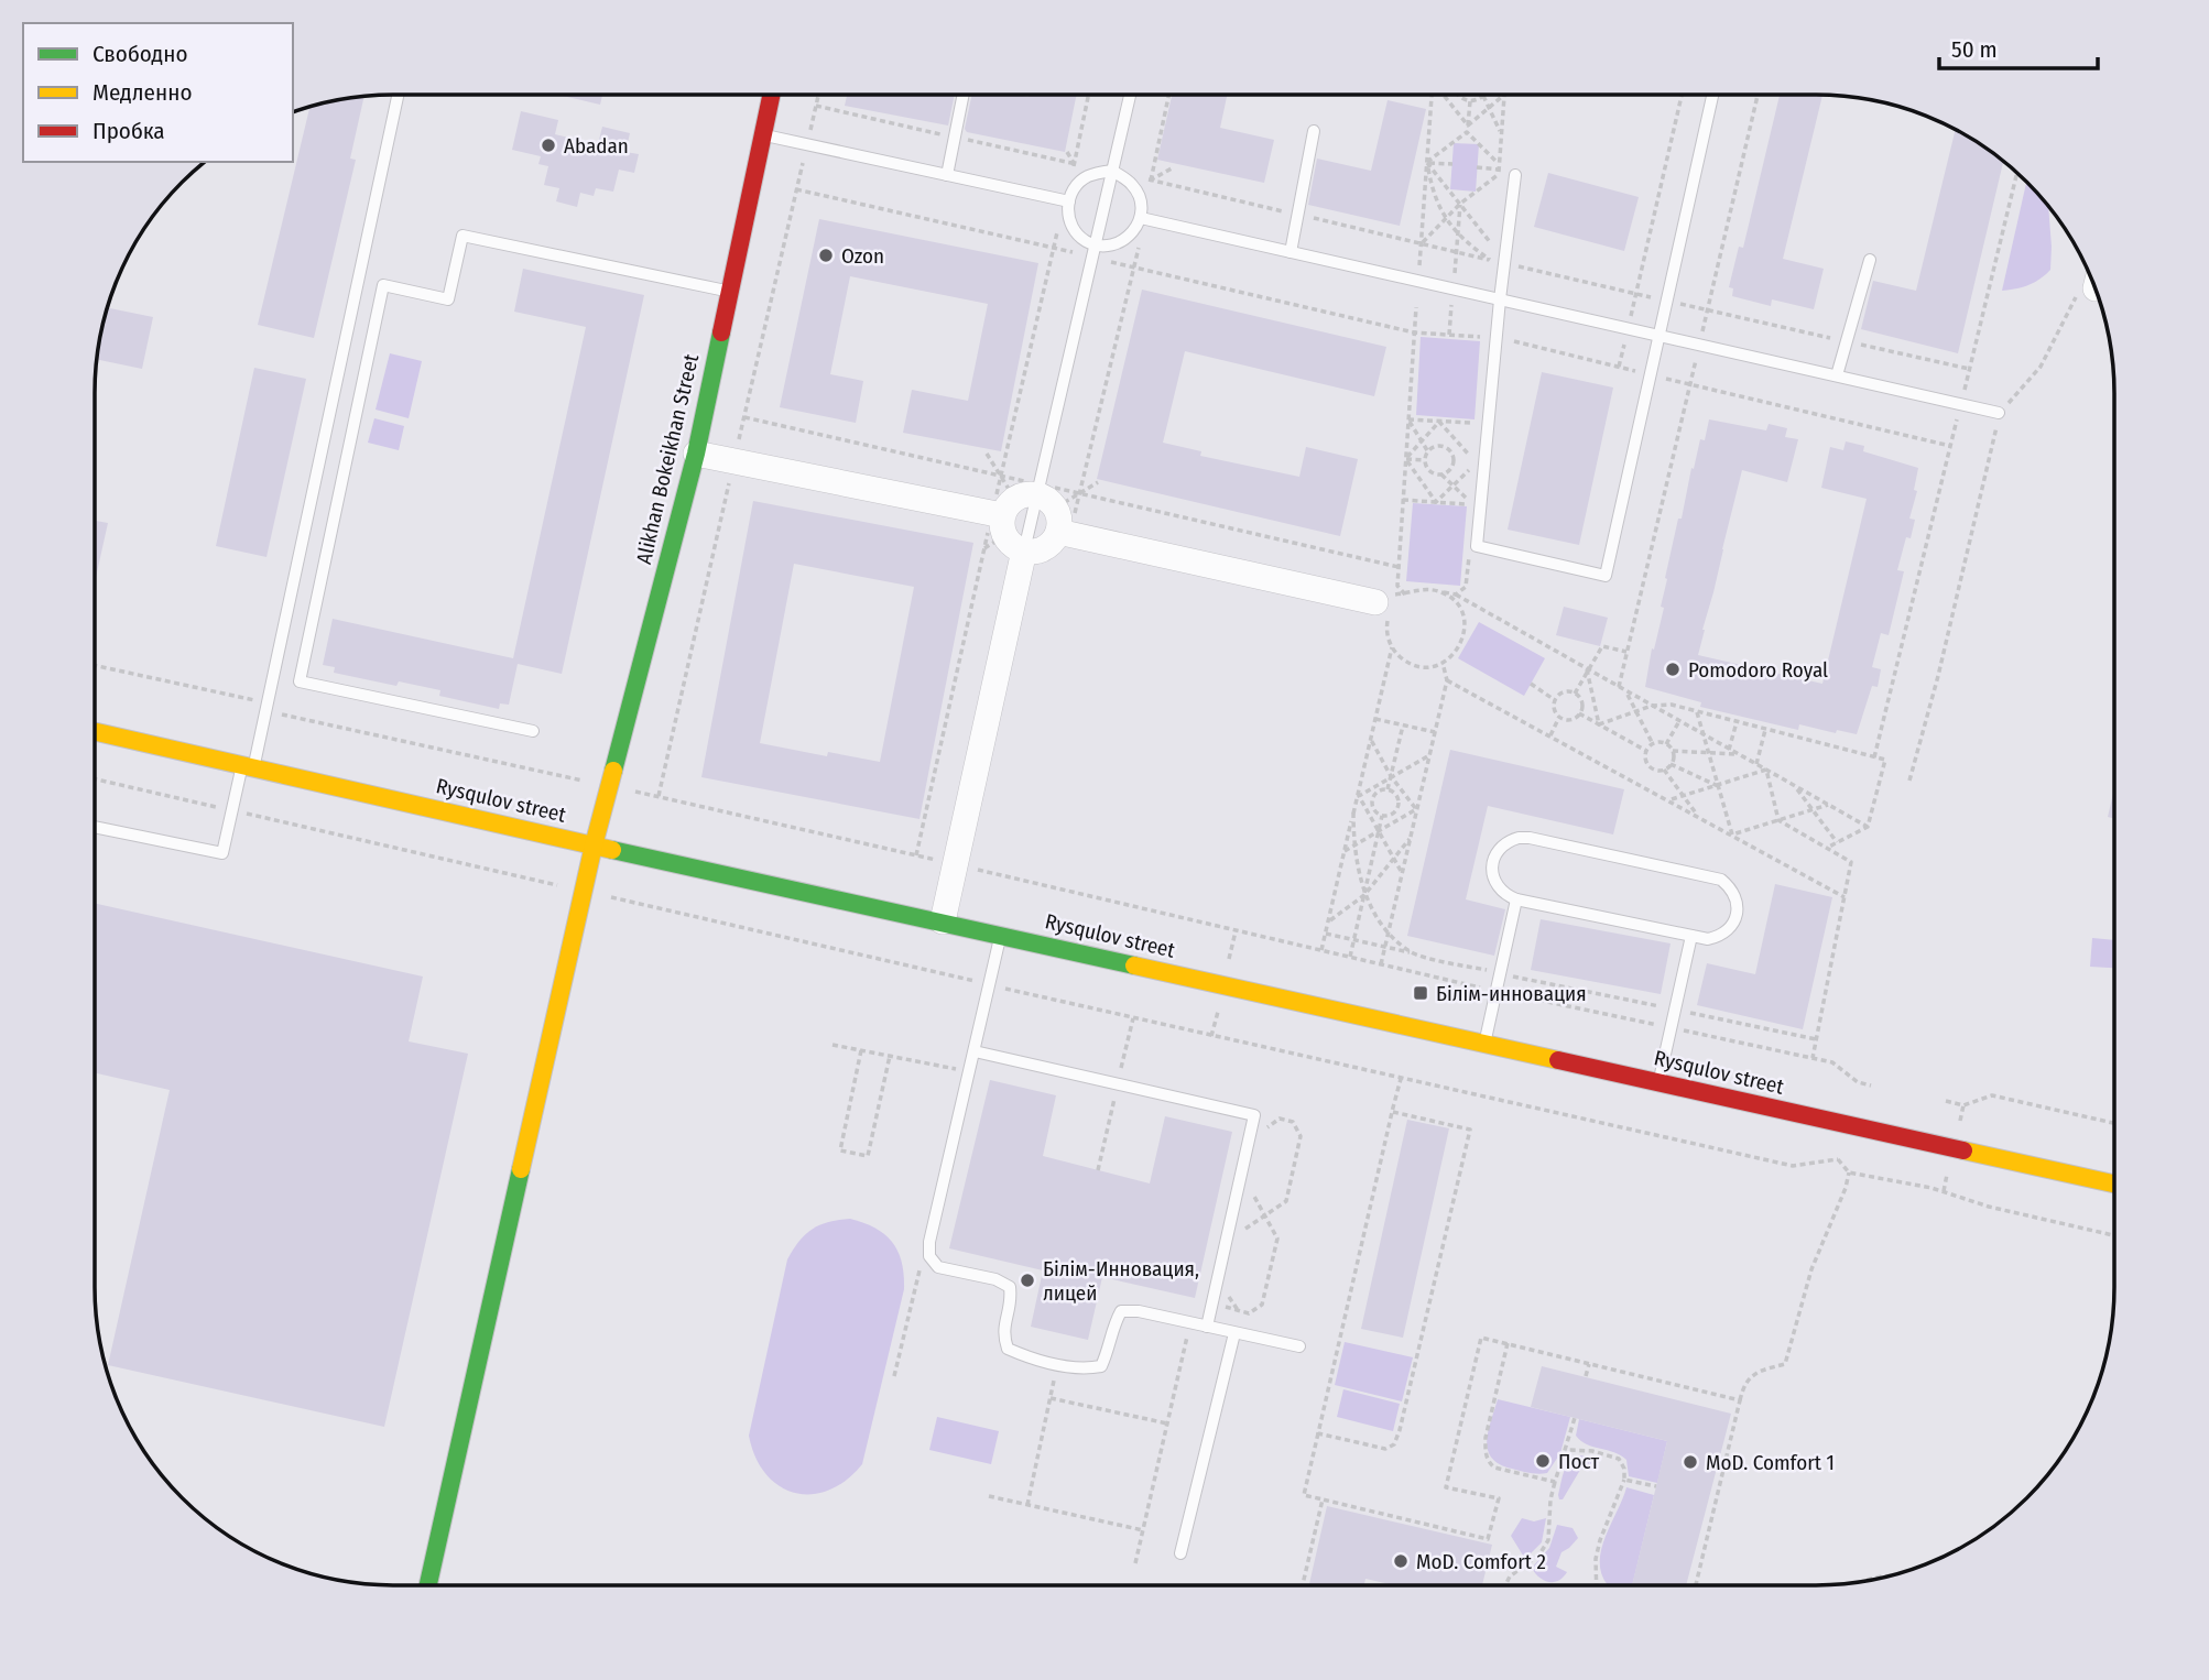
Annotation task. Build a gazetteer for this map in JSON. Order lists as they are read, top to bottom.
{
  "streets": {
    "street": ["Alikhan Bokeikhan Street", "Rysqulov street"]
  },
  "crossings": [
    ["Alikhan Bokeikhan Street", "Rysqulov street"]
  ],
  "places": {
    "other": [
      "Abadan",
      "Ozon",
      "Pomodoro Royal",
      "Білім-Инновация, лицей",
      "Пост",
      "МoD. Comfort 1",
      "МoD. Comfort 2"
    ],
    "transit": ["Білім-инновация"]
  },
  "legend": ["Свободно", "Медленно", "Пробка"],
  "scale_bar": "50 m"
}
